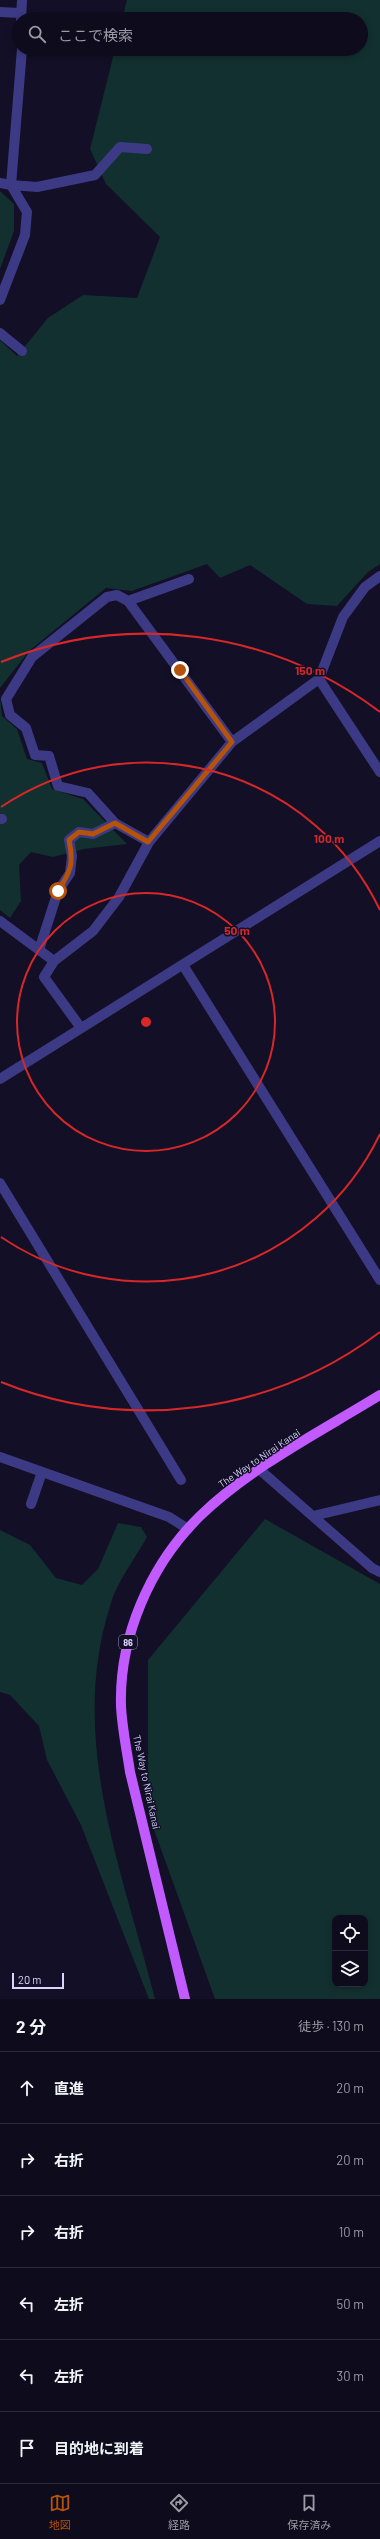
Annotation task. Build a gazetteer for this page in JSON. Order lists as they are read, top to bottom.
{
  "streets": {
    "main road": ["The Way to Nirai Kanai", "86"]
  },
  "scale_bar": "20 m",
  "page": {
    "search": "ここで検索",
    "scale": "20 m",
    "heading": ["2 分", "徒歩 · 130 m"],
    "list": [
      ["直進", "20 m"],
      ["右折", "20 m"],
      ["右折", "10 m"],
      ["左折", "50 m"],
      ["左折", "30 m"],
      "目的地に到着"
    ],
    "nav": ["地図", "経路", "保存済み"]
  },
  "rings": ["150 m", "100 m", "50 m"]
}
